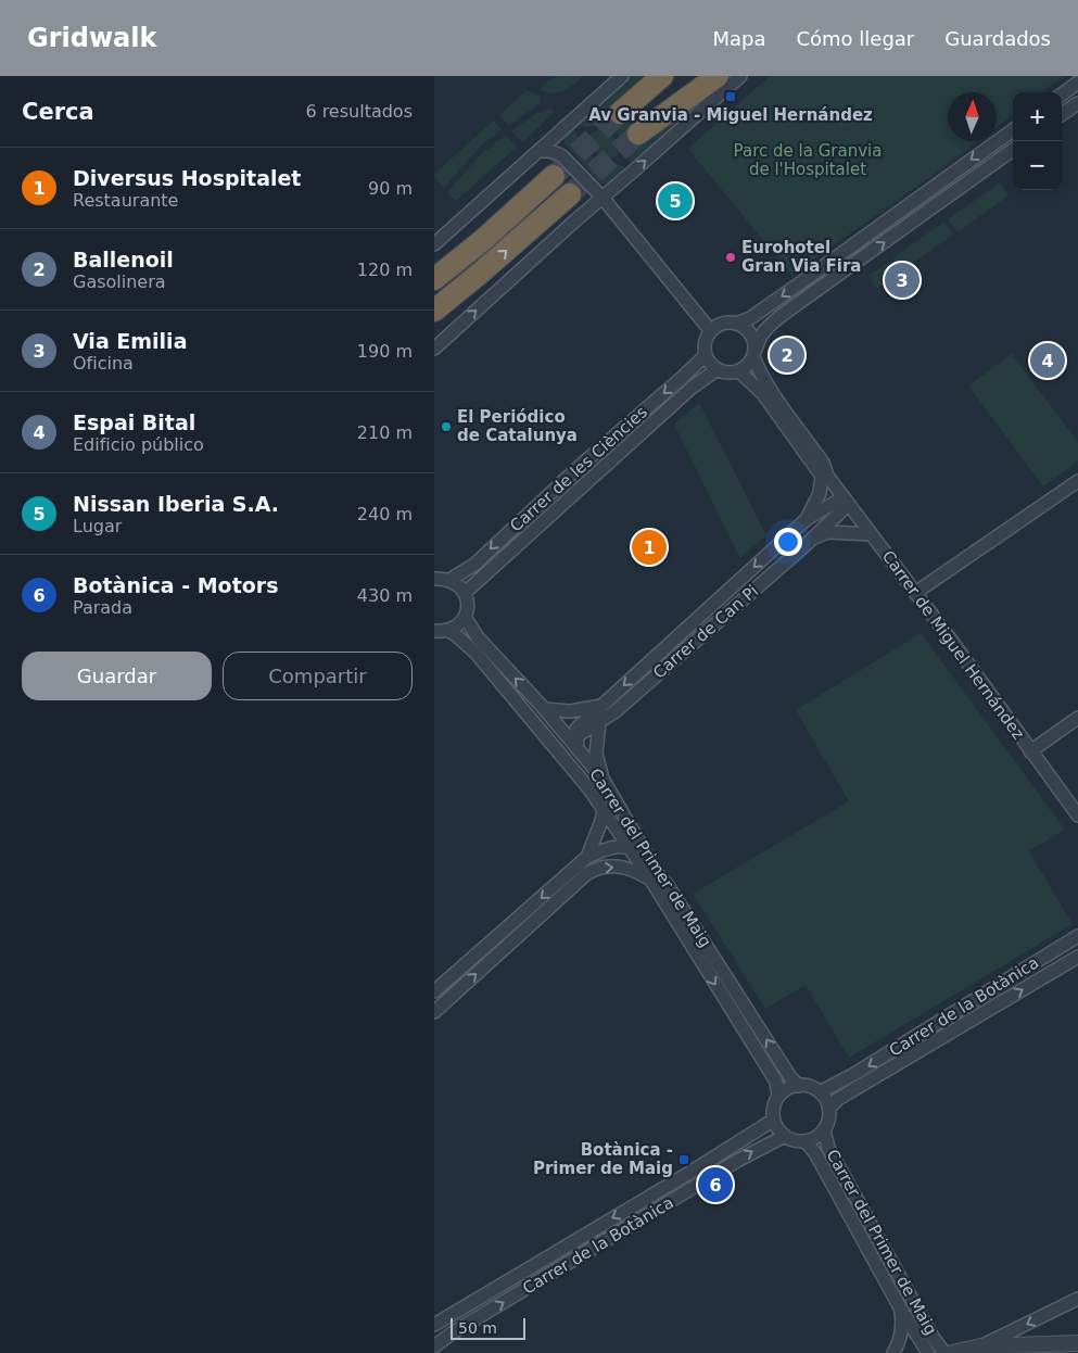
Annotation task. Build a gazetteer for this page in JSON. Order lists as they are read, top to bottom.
{
  "streets": {
    "street": [
      "Carrer de les Ciències",
      "Carrer de Can Pi",
      "Carrer de Miguel Hernández",
      "Carrer del Primer de Maig",
      "Carrer de la Botànica"
    ]
  },
  "crossings": [
    ["Carrer de les Ciències", "Carrer de Miguel Hernández"],
    ["Carrer de Can Pi", "Carrer de Miguel Hernández"],
    ["Carrer de Can Pi", "Carrer del Primer de Maig"],
    ["Carrer del Primer de Maig", "Carrer de la Botànica"]
  ],
  "parks": ["Parc de la Granvia de l'Hospitalet"],
  "places": {
    "transit": ["Av Granvia - Miguel Hernández", "Botànica - Primer de Maig"],
    "other": ["Eurohotel Gran Via Fira", "El Periódico de Catalunya"]
  },
  "scale_bar": "50 m",
  "north": "top",
  "page": {
    "header": "Gridwalk",
    "nav": ["Mapa", "Cómo llegar", "Guardados"],
    "heading": ["Cerca", "6 resultados"],
    "map_buttons": ["+", "−"],
    "list": [
      {
        "mark": "1",
        "name": "Diversus Hospitalet",
        "note": "Restaurante",
        "value": "90 m"
      },
      {
        "mark": "2",
        "name": "Ballenoil",
        "note": "Gasolinera",
        "value": "120 m"
      },
      {
        "mark": "3",
        "name": "Via Emilia",
        "note": "Oficina",
        "value": "190 m"
      },
      {
        "mark": "4",
        "name": "Espai Bital",
        "note": "Edificio público",
        "value": "210 m"
      },
      {
        "mark": "5",
        "name": "Nissan Iberia S.A.",
        "note": "Lugar",
        "value": "240 m"
      },
      {
        "mark": "6",
        "name": "Botànica - Motors",
        "note": "Parada",
        "value": "430 m"
      }
    ],
    "pins": [
      "5",
      "3",
      "2",
      "4",
      "1",
      "6"
    ],
    "buttons": ["Guardar", "Compartir"],
    "scale": "50 m"
  }
}
